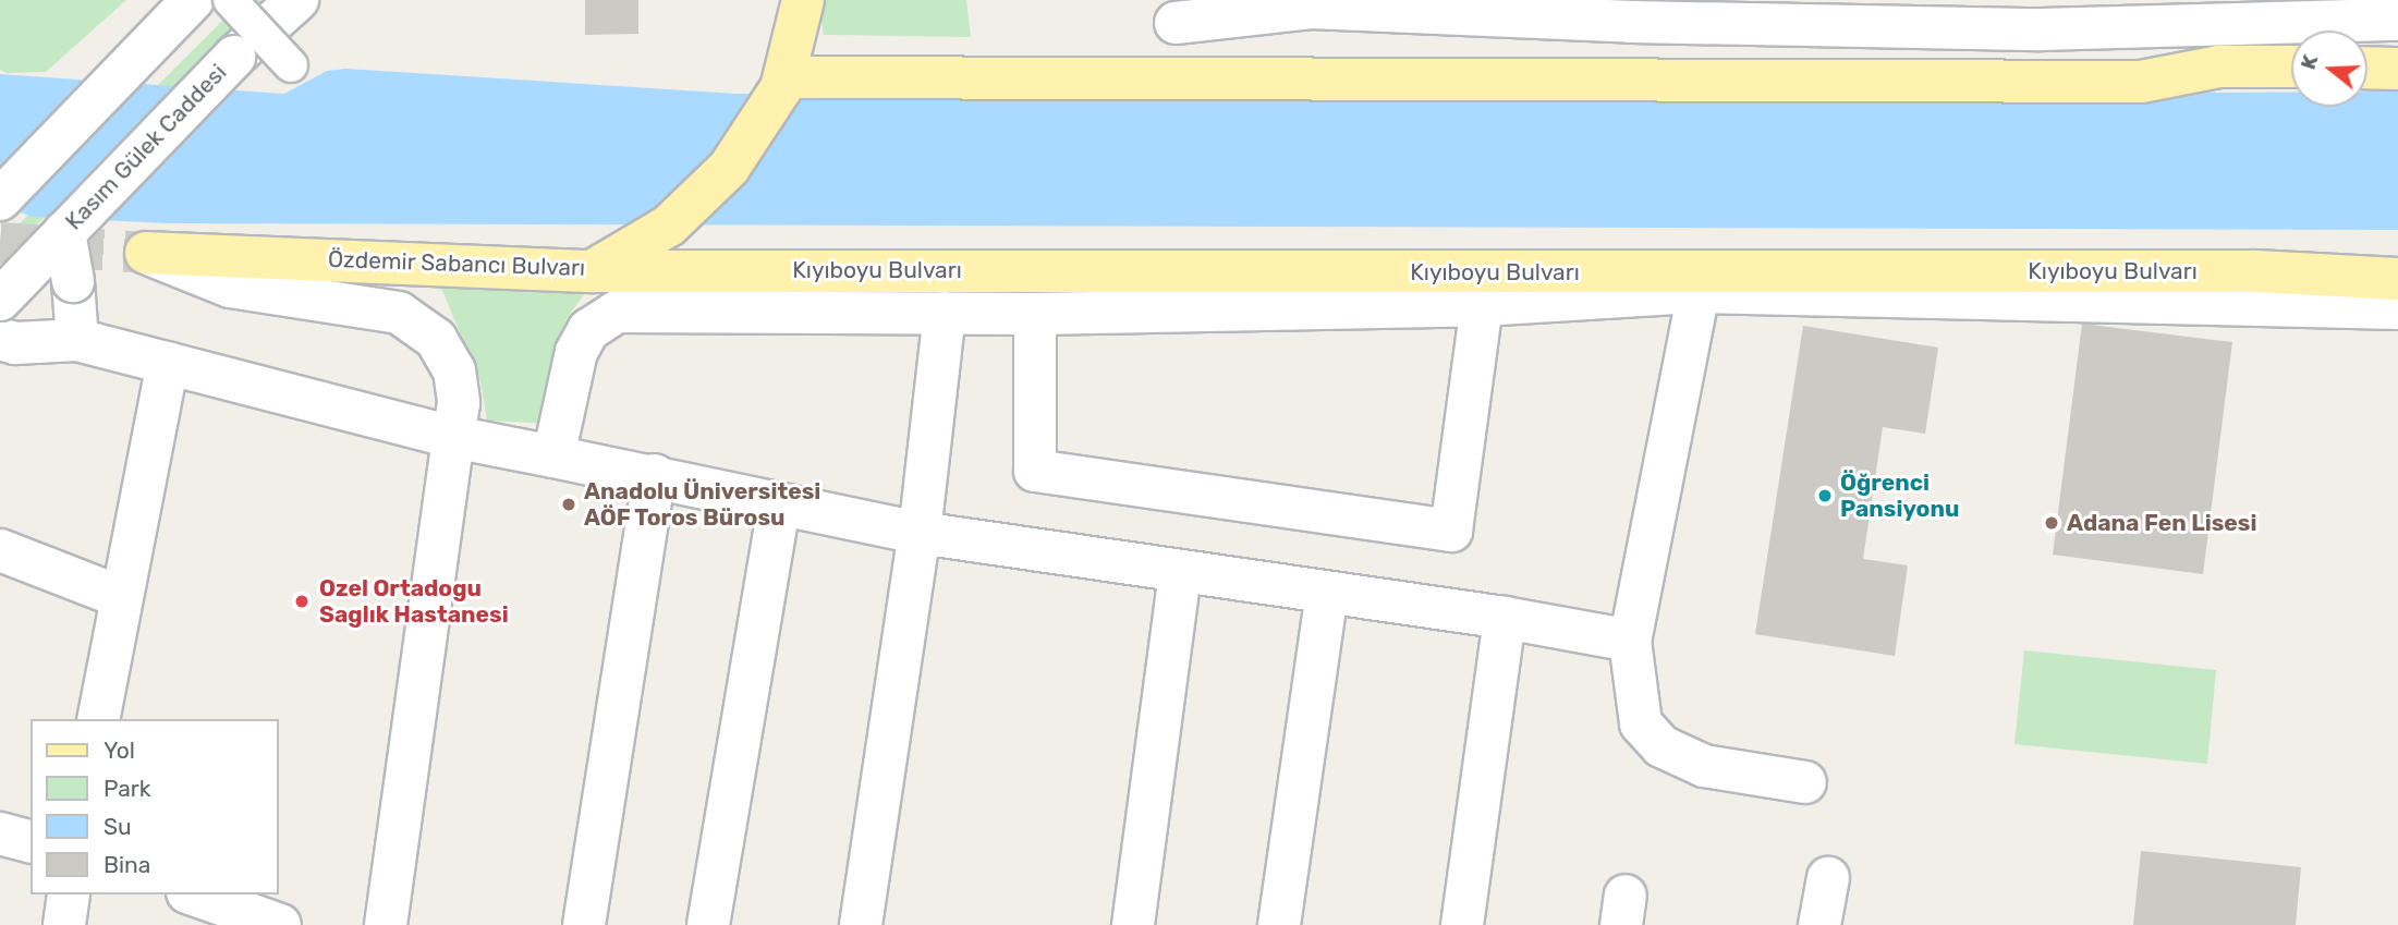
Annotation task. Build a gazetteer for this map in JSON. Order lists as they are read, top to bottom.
{
  "streets": {
    "main road": ["Özdemir Sabancı Bulvarı", "Kıyıboyu Bulvarı"],
    "street": ["Kasım Gülek Caddesi"]
  },
  "crossings": [
    ["Özdemir Sabancı Bulvarı", "Kıyıboyu Bulvarı"]
  ],
  "places": [
    "Öğrenci Pansiyonu",
    "Anadolu Üniversitesi AÖF Toros Bürosu",
    "Adana Fen Lisesi",
    "Ozel Ortadogu Saglık Hastanesi"
  ],
  "legend": [
    "Yol",
    "Park",
    "Su",
    "Bina"
  ],
  "north": "left"
}
